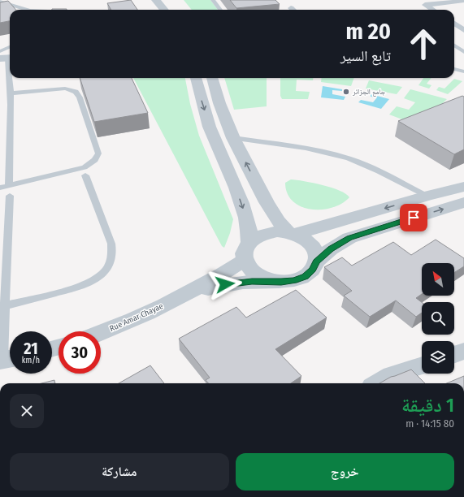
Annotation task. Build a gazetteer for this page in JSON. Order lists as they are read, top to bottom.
{
  "streets": {
    "street": ["Rue Amar Chayae"]
  },
  "places": ["جامع الجزائر"],
  "north": "top left",
  "page": {
    "turn": ["20 m", "تابع السير"],
    "speed": "21 km/h",
    "limit": "30",
    "heading": ["1 دقيقة", "80 m · 14:15"],
    "buttons": ["خروج", "مشاركة"]
  }
}
